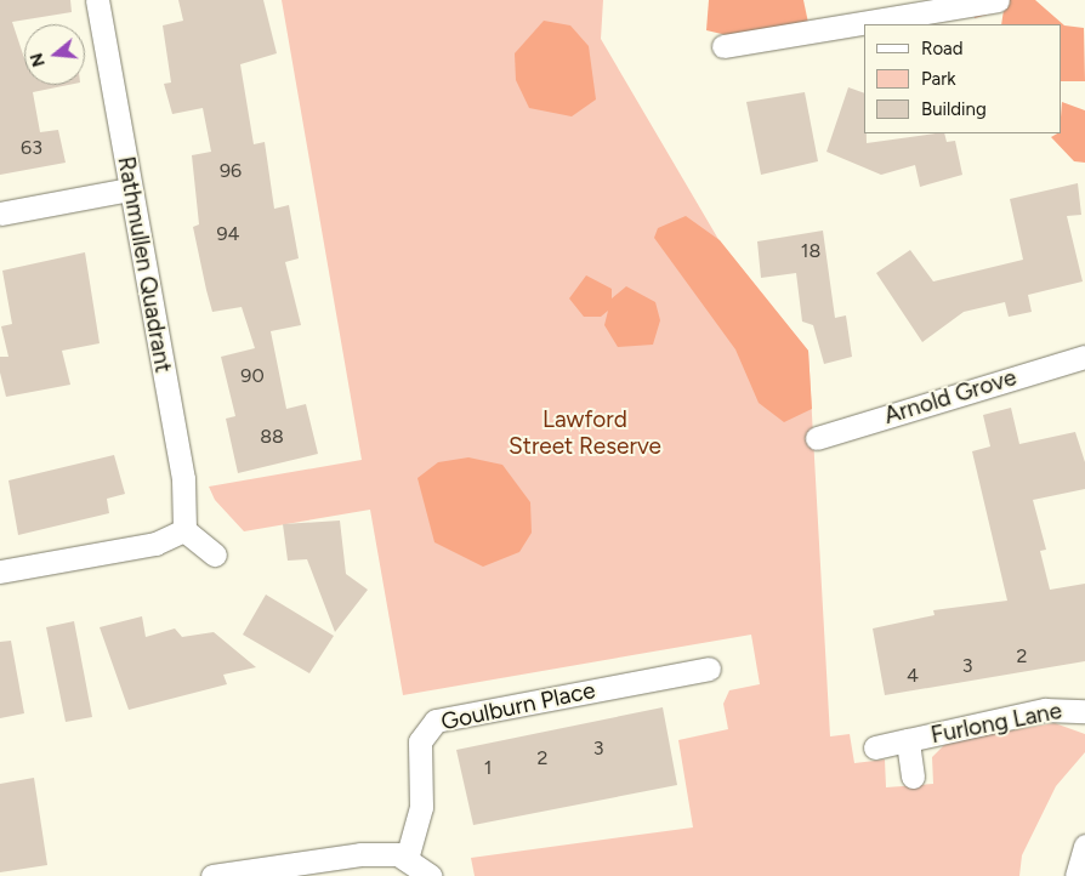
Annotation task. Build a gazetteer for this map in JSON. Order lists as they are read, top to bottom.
{
  "streets": {
    "street": [
      "Rathmullen Quadrant",
      "Arnold Grove",
      "Goulburn Place",
      "Furlong Lane"
    ]
  },
  "parks": ["Lawford Street Reserve"],
  "house_numbers": [
    "63",
    "96",
    "94",
    "18",
    "90",
    "88",
    "2",
    "3",
    "4",
    "3",
    "2",
    "1"
  ],
  "legend": ["Road", "Park", "Building"],
  "north": "left"
}
